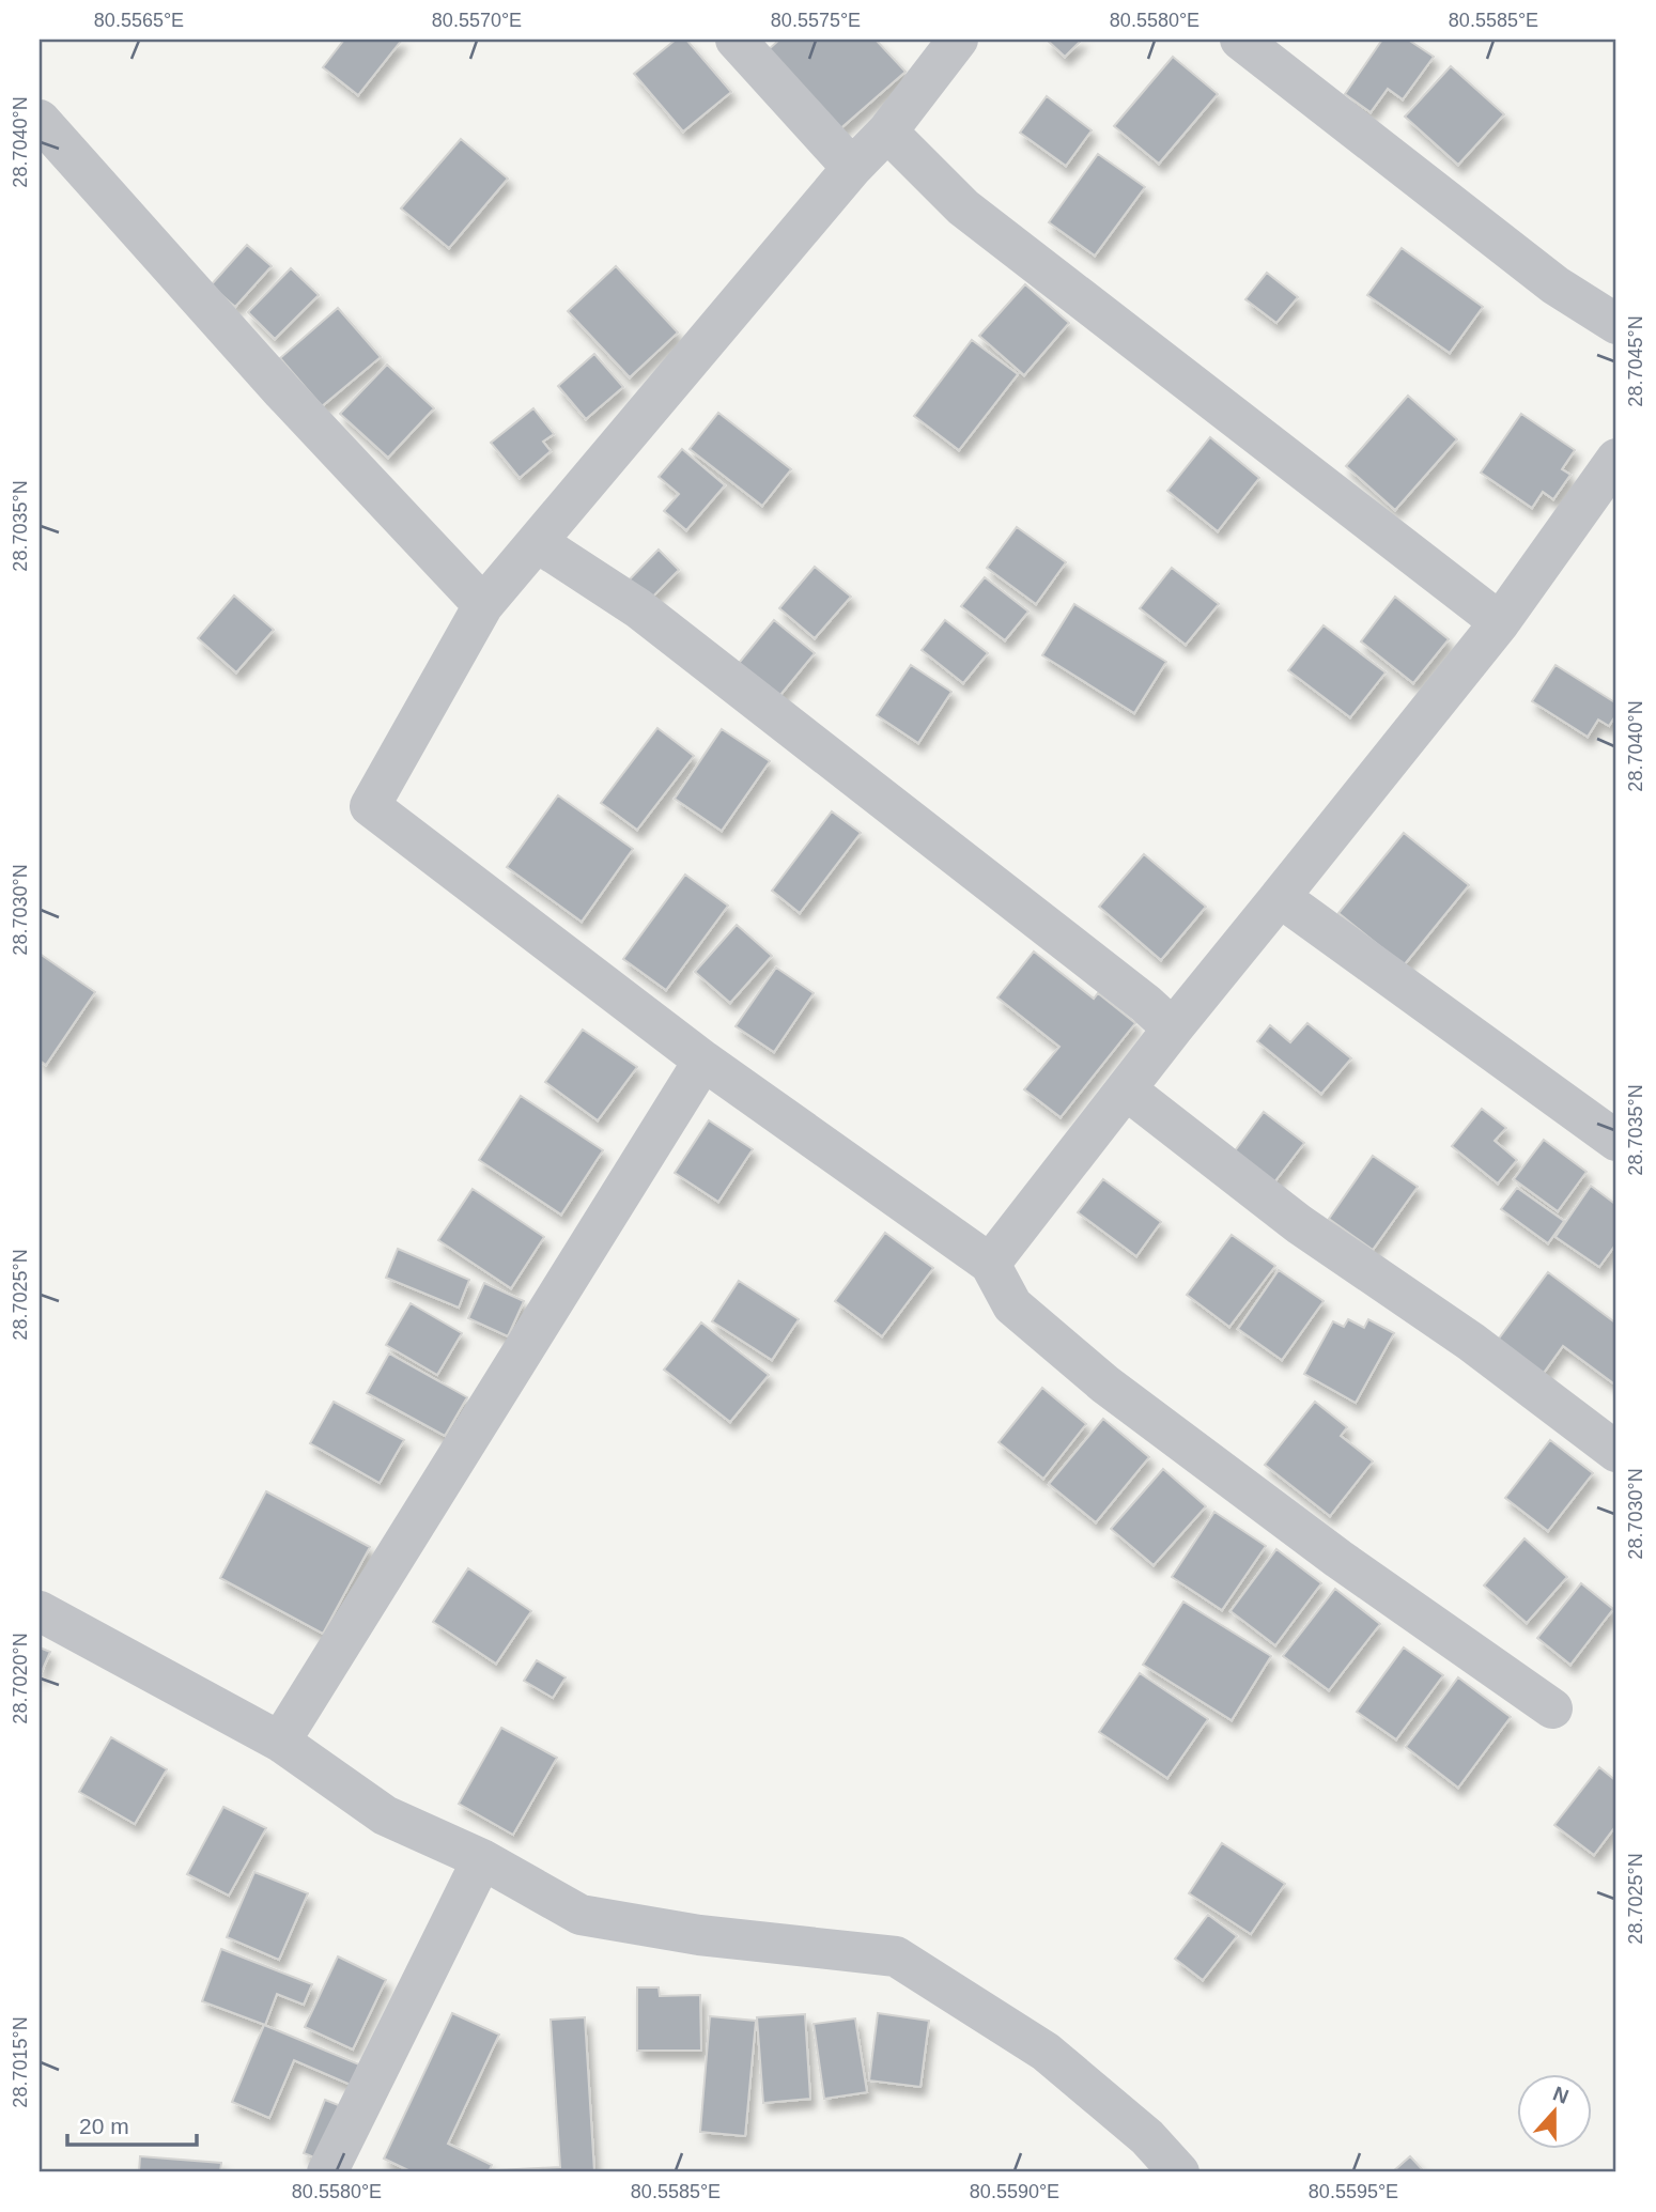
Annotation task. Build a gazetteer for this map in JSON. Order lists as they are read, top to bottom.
{
  "scale_bar": "20 m",
  "north": "top",
  "coordinates": [
    "80.5565°E",
    "80.5570°E",
    "80.5575°E",
    "80.5580°E",
    "80.5585°E",
    "28.7040°N",
    "28.7045°N",
    "28.7035°N",
    "28.7030°N",
    "28.7025°N",
    "28.7020°N",
    "28.7015°N",
    "80.5590°E",
    "80.5595°E"
  ]
}
